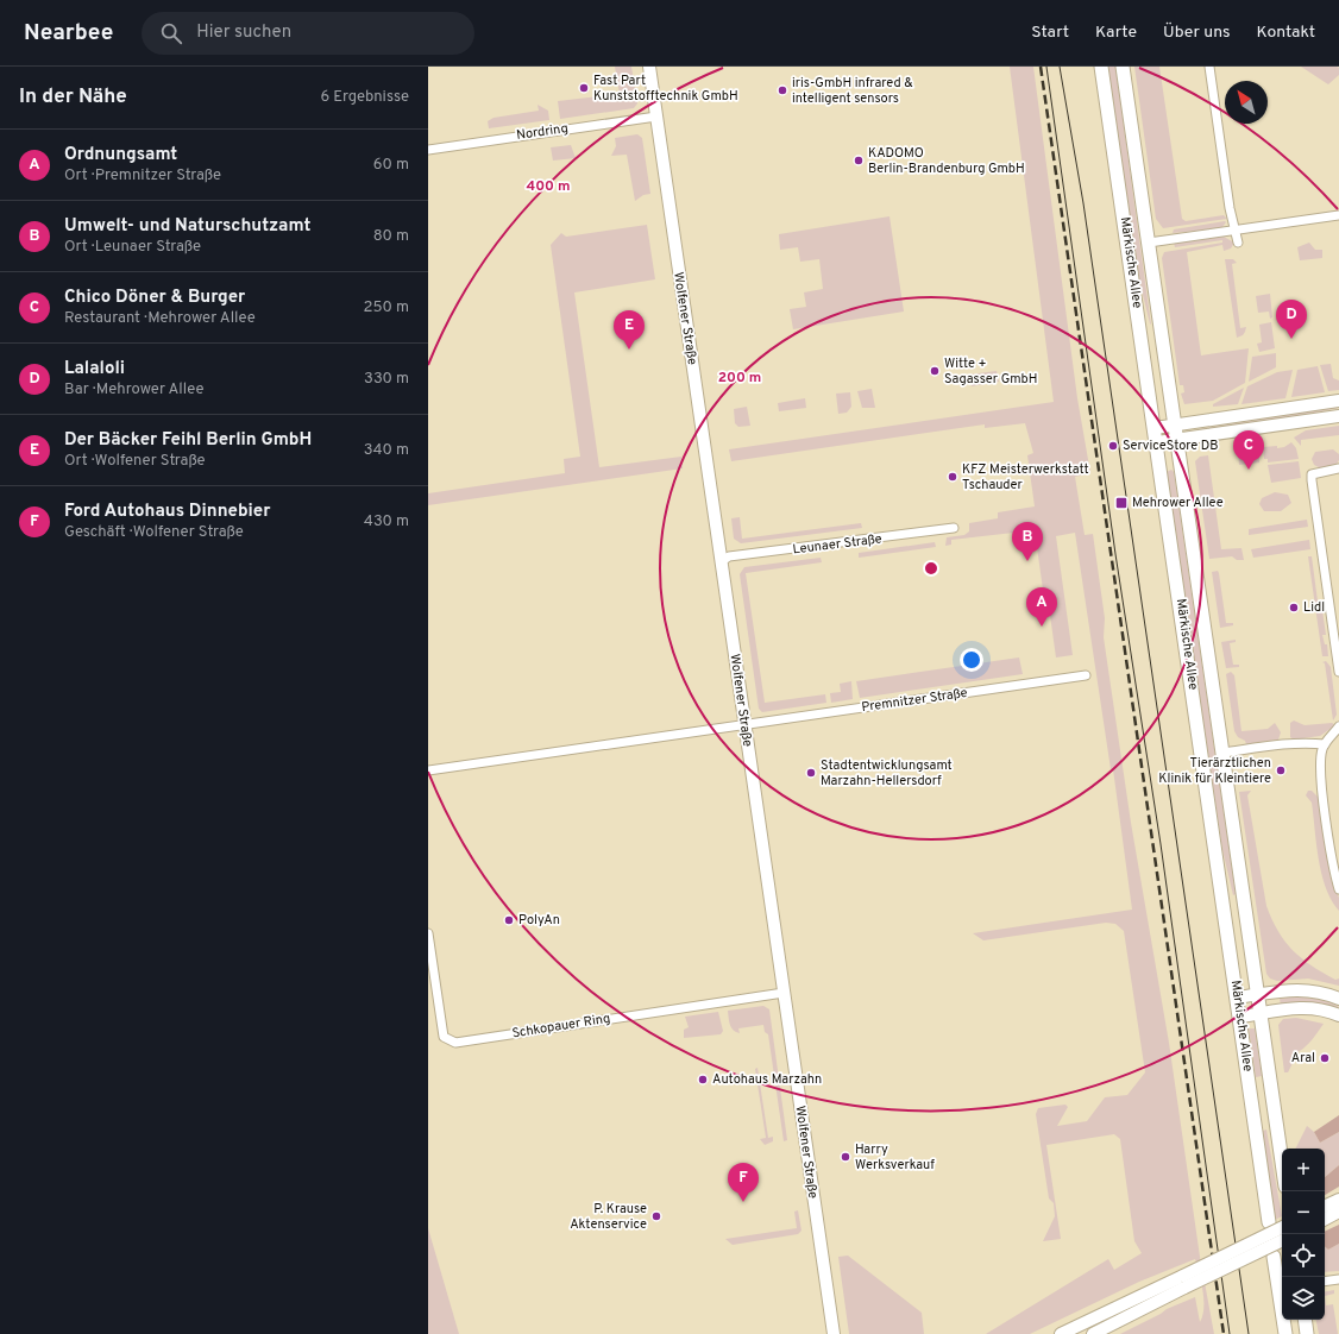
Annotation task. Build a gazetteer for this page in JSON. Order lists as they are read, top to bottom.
{
  "streets": {
    "main road": ["Märkische Allee"],
    "street": [
      "Nordring",
      "Wolfener Straße",
      "Leunaer Straße",
      "Premnitzer Straße",
      "Schkopauer Ring"
    ]
  },
  "crossings": [
    ["Nordring", "Wolfener Straße"],
    ["Wolfener Straße", "Leunaer Straße"],
    ["Wolfener Straße", "Premnitzer Straße"],
    ["Wolfener Straße", "Schkopauer Ring"]
  ],
  "places": {
    "other": [
      "Fast Part Kunststofftechnik GmbH",
      "iris-GmbH infrared & intelligent sensors",
      "KADOMO Berlin-Brandenburg GmbH",
      "Witte + Sagasser GmbH",
      "ServiceStore DB",
      "KFZ Meisterwerkstatt Tschauder",
      "Lidl",
      "Tierärztlichen Klinik für Kleintiere",
      "Stadtentwicklungsamt Marzahn-Hellersdorf",
      "PolyAn",
      "Aral",
      "Autohaus Marzahn",
      "Harry Werksverkauf",
      "P. Krause Aktenservice"
    ],
    "transit": ["Mehrower Allee"]
  },
  "north": "top left",
  "page": {
    "header": "Nearbee",
    "search": "Hier suchen",
    "nav": [
      "Start",
      "Karte",
      "Über uns",
      "Kontakt"
    ],
    "heading": ["In der Nähe", "6 Ergebnisse"],
    "list": [
      {
        "mark": "A",
        "name": "Ordnungsamt",
        "note": "Ort · Premnitzer Straße",
        "value": "60 m"
      },
      {
        "mark": "B",
        "name": "Umwelt- und Naturschutzamt",
        "note": "Ort · Leunaer Straße",
        "value": "80 m"
      },
      {
        "mark": "C",
        "name": "Chico Döner & Burger",
        "note": "Restaurant · Mehrower Allee",
        "value": "250 m"
      },
      {
        "mark": "D",
        "name": "Lalaloli",
        "note": "Bar · Mehrower Allee",
        "value": "330 m"
      },
      {
        "mark": "E",
        "name": "Der Bäcker Feihl Berlin GmbH",
        "note": "Ort · Wolfener Straße",
        "value": "340 m"
      },
      {
        "mark": "F",
        "name": "Ford Autohaus Dinnebier",
        "note": "Geschäft · Wolfener Straße",
        "value": "430 m"
      }
    ],
    "pins": [
      "D",
      "E",
      "C",
      "B",
      "A",
      "F"
    ],
    "map_buttons": ["+", "−"]
  },
  "rings": ["400 m", "200 m"]
}
